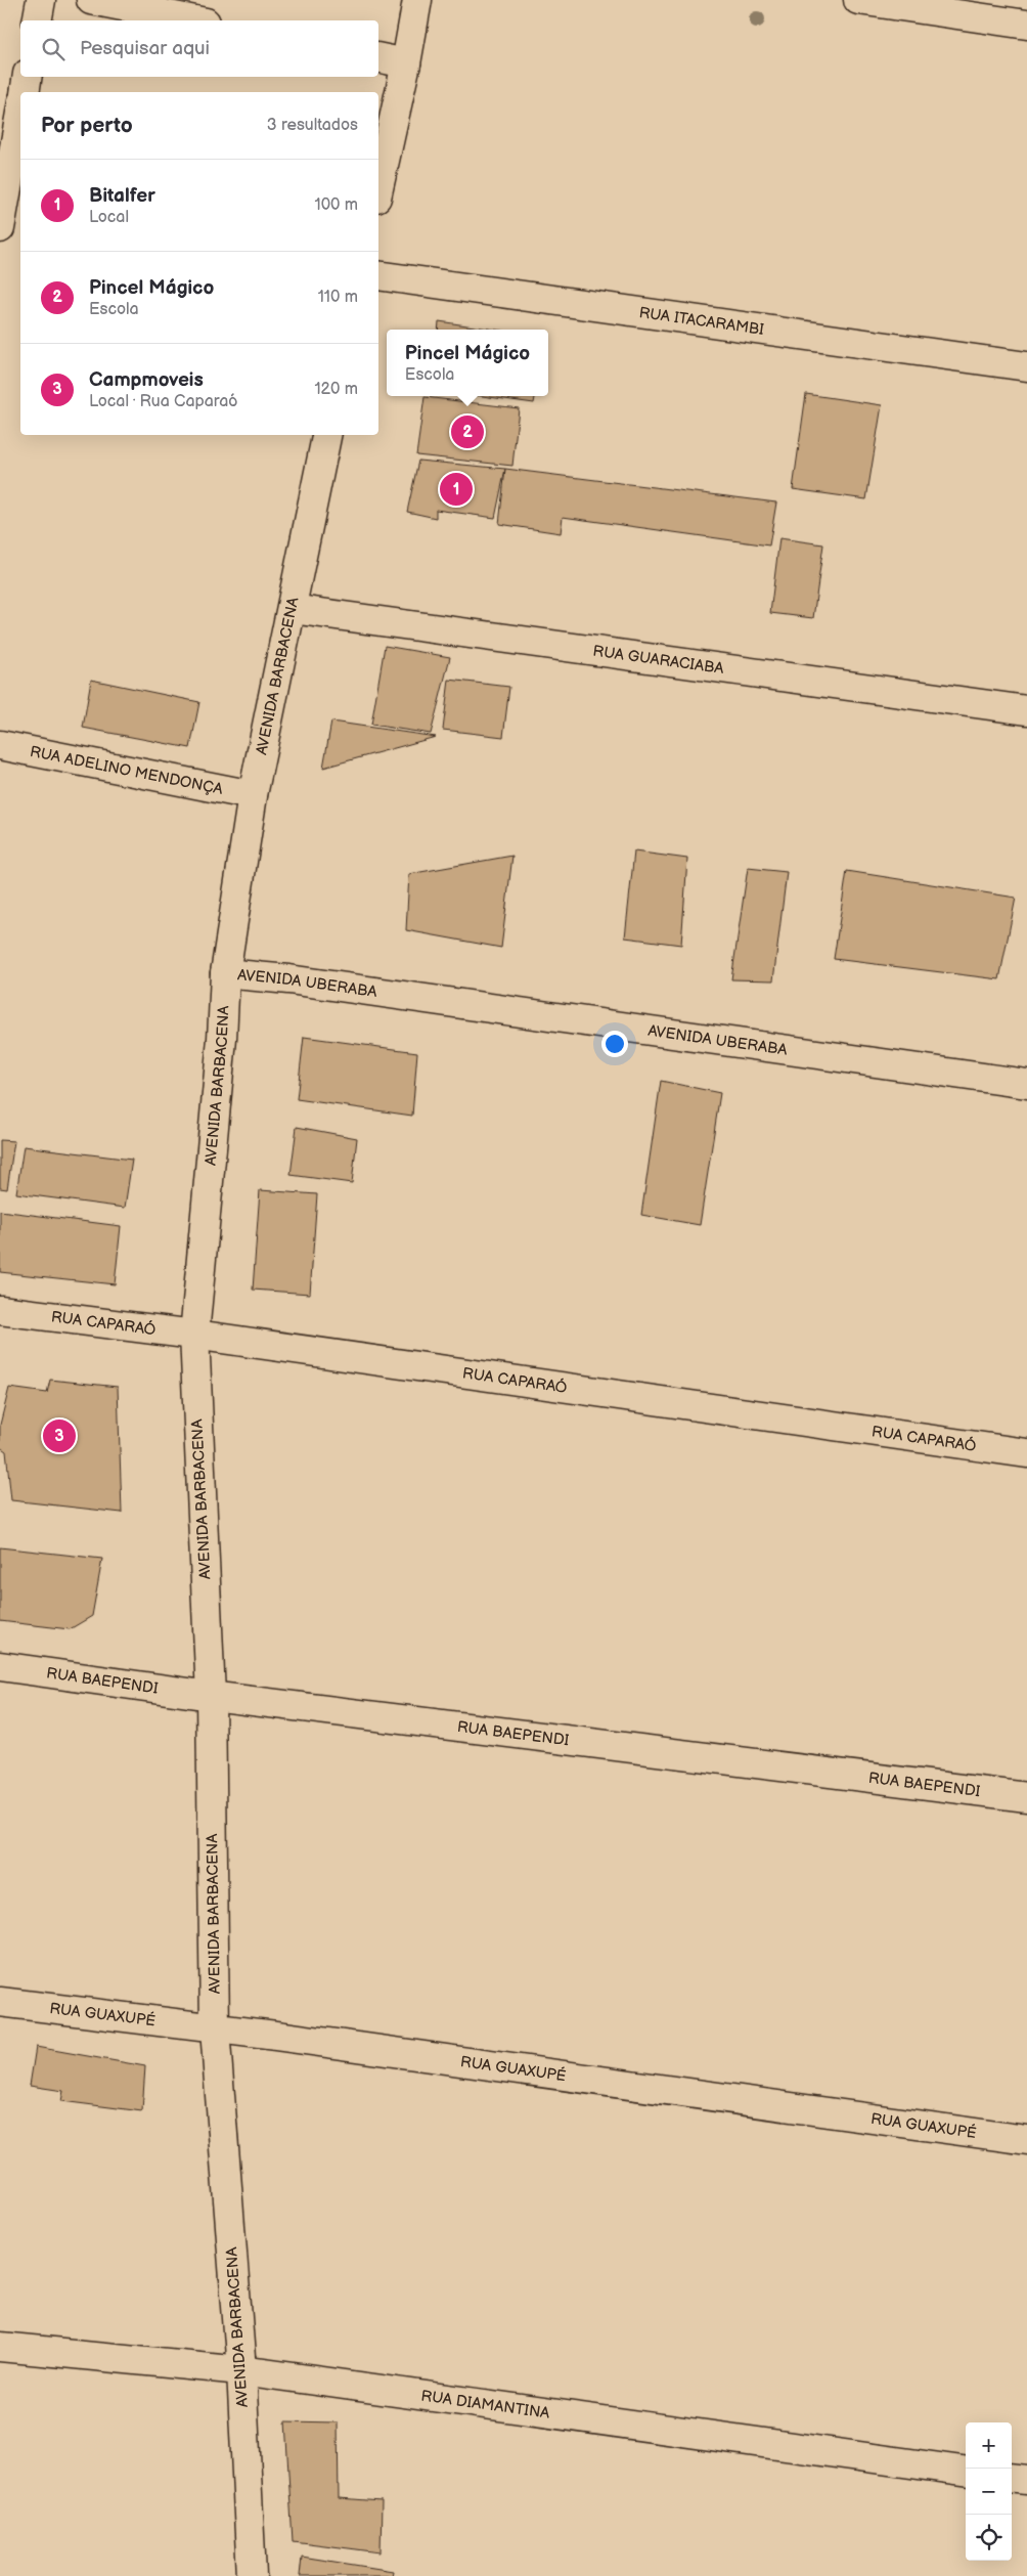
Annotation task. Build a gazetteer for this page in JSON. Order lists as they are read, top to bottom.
{
  "streets": {
    "street": [
      "RUA ITACARAMBI",
      "RUA GUARACIABA",
      "AVENIDA BARBACENA",
      "RUA ADELINO MENDONÇA",
      "AVENIDA UBERABA",
      "RUA CAPARAÓ",
      "RUA BAEPENDI",
      "RUA GUAXUPÉ",
      "RUA DIAMANTINA"
    ]
  },
  "crossings": [
    ["RUA GUARACIABA", "AVENIDA BARBACENA"],
    ["AVENIDA BARBACENA", "RUA ADELINO MENDONÇA"],
    ["AVENIDA BARBACENA", "AVENIDA UBERABA"],
    ["AVENIDA BARBACENA", "RUA CAPARAÓ"],
    ["AVENIDA BARBACENA", "RUA BAEPENDI"],
    ["AVENIDA BARBACENA", "RUA GUAXUPÉ"],
    ["AVENIDA BARBACENA", "RUA DIAMANTINA"]
  ],
  "page": {
    "search": "Pesquisar aqui",
    "heading": ["Por perto", "3 resultados"],
    "list": [
      {
        "mark": "1",
        "name": "Bitalfer",
        "note": "Local",
        "value": "100 m"
      },
      {
        "mark": "2",
        "name": "Pincel Mágico",
        "note": "Escola",
        "value": "110 m"
      },
      {
        "mark": "3",
        "name": "Campmoveis",
        "note": "Local · Rua Caparaó",
        "value": "120 m"
      }
    ],
    "popup": ["Pincel Mágico", "Escola"],
    "pins": ["2", "1", "3"],
    "map_buttons": ["+", "−"]
  }
}
